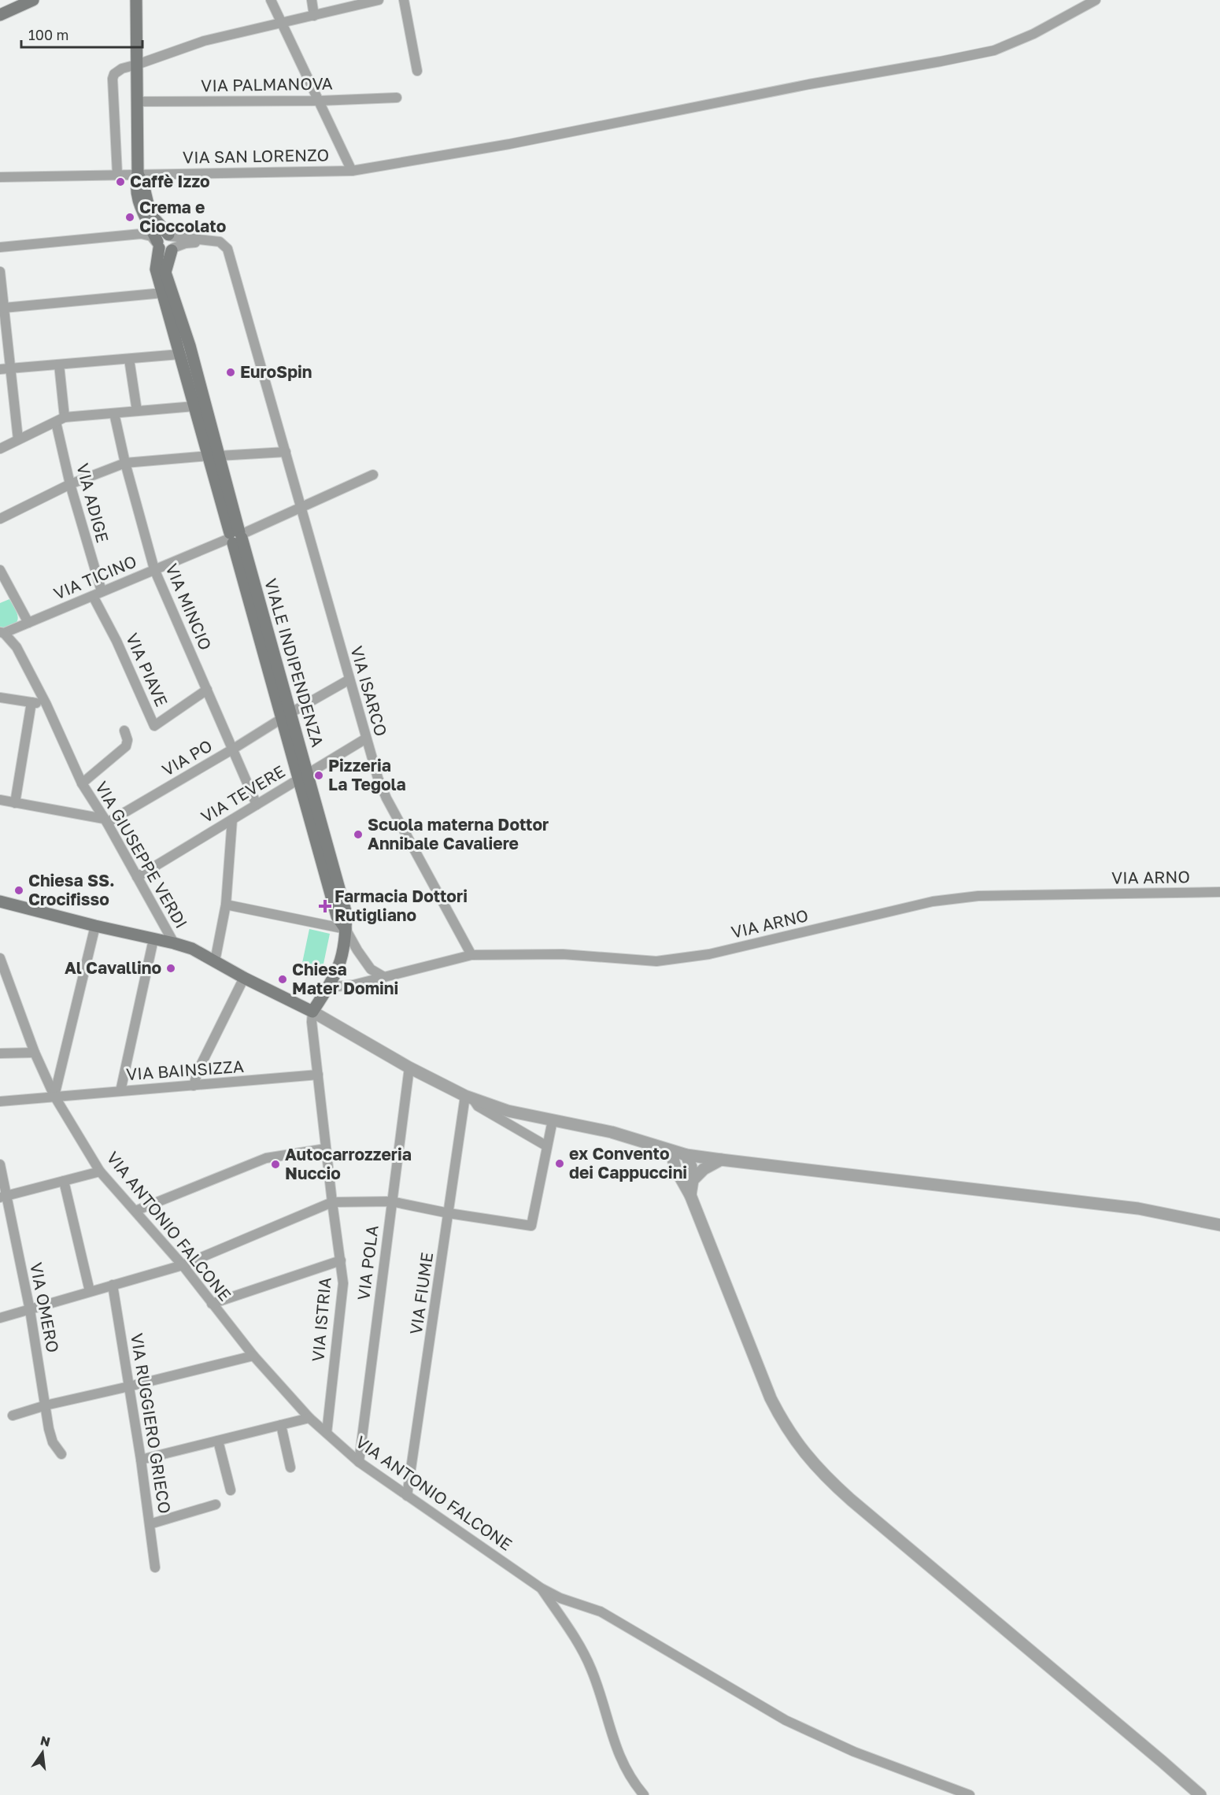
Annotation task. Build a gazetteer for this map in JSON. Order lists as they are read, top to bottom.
{
  "streets": {
    "main road": ["VIALE INDIPENDENZA"],
    "street": [
      "VIA PALMANOVA",
      "VIA SAN LORENZO",
      "VIA ADIGE",
      "VIA TICINO",
      "VIA MINCIO",
      "VIA PIAVE",
      "VIA ISARCO",
      "VIA PO",
      "VIA TEVERE",
      "VIA GIUSEPPE VERDI",
      "VIA ARNO",
      "VIA BAINSIZZA",
      "VIA ANTONIO FALCONE",
      "VIA POLA",
      "VIA FIUME",
      "VIA OMERO",
      "VIA ISTRIA",
      "VIA RUGGIERO GRIECO"
    ]
  },
  "crossings": [
    ["VIA ADIGE", "VIA TICINO"],
    ["VIA ADIGE", "VIA PIAVE"],
    ["VIA TICINO", "VIA MINCIO"],
    ["VIA TICINO", "VIALE INDIPENDENZA"],
    ["VIA TICINO", "VIA PIAVE"],
    ["VIA TICINO", "VIA ISARCO"],
    ["VIA TICINO", "VIA GIUSEPPE VERDI"],
    ["VIA MINCIO", "VIA PIAVE"],
    ["VIA MINCIO", "VIA PO"],
    ["VIA MINCIO", "VIA TEVERE"],
    ["VIALE INDIPENDENZA", "VIA PO"],
    ["VIALE INDIPENDENZA", "VIA TEVERE"],
    ["VIALE INDIPENDENZA", "VIA ARNO"],
    ["VIALE INDIPENDENZA", "VIA ISTRIA"],
    ["VIA ISARCO", "VIA PO"],
    ["VIA ISARCO", "VIA TEVERE"],
    ["VIA ISARCO", "VIA ARNO"],
    ["VIA PO", "VIA GIUSEPPE VERDI"],
    ["VIA TEVERE", "VIA GIUSEPPE VERDI"],
    ["VIA BAINSIZZA", "VIA ANTONIO FALCONE"],
    ["VIA BAINSIZZA", "VIA ISTRIA"],
    ["VIA ANTONIO FALCONE", "VIA POLA"],
    ["VIA ANTONIO FALCONE", "VIA FIUME"],
    ["VIA ANTONIO FALCONE", "VIA ISTRIA"]
  ],
  "places": {
    "other": [
      "Caffè Izzo",
      "Crema e Cioccolato",
      "EuroSpin",
      "Pizzeria La Tegola",
      "Scuola materna Dottor Annibale Cavaliere",
      "Chiesa SS. Crocifisso",
      "Al Cavallino",
      "Chiesa Mater Domini",
      "ex Convento dei Cappuccini",
      "Autocarrozzeria Nuccio"
    ],
    "health": ["Farmacia Dottori Rutigliano"]
  },
  "scale_bar": "100 m",
  "north": "top"
}
